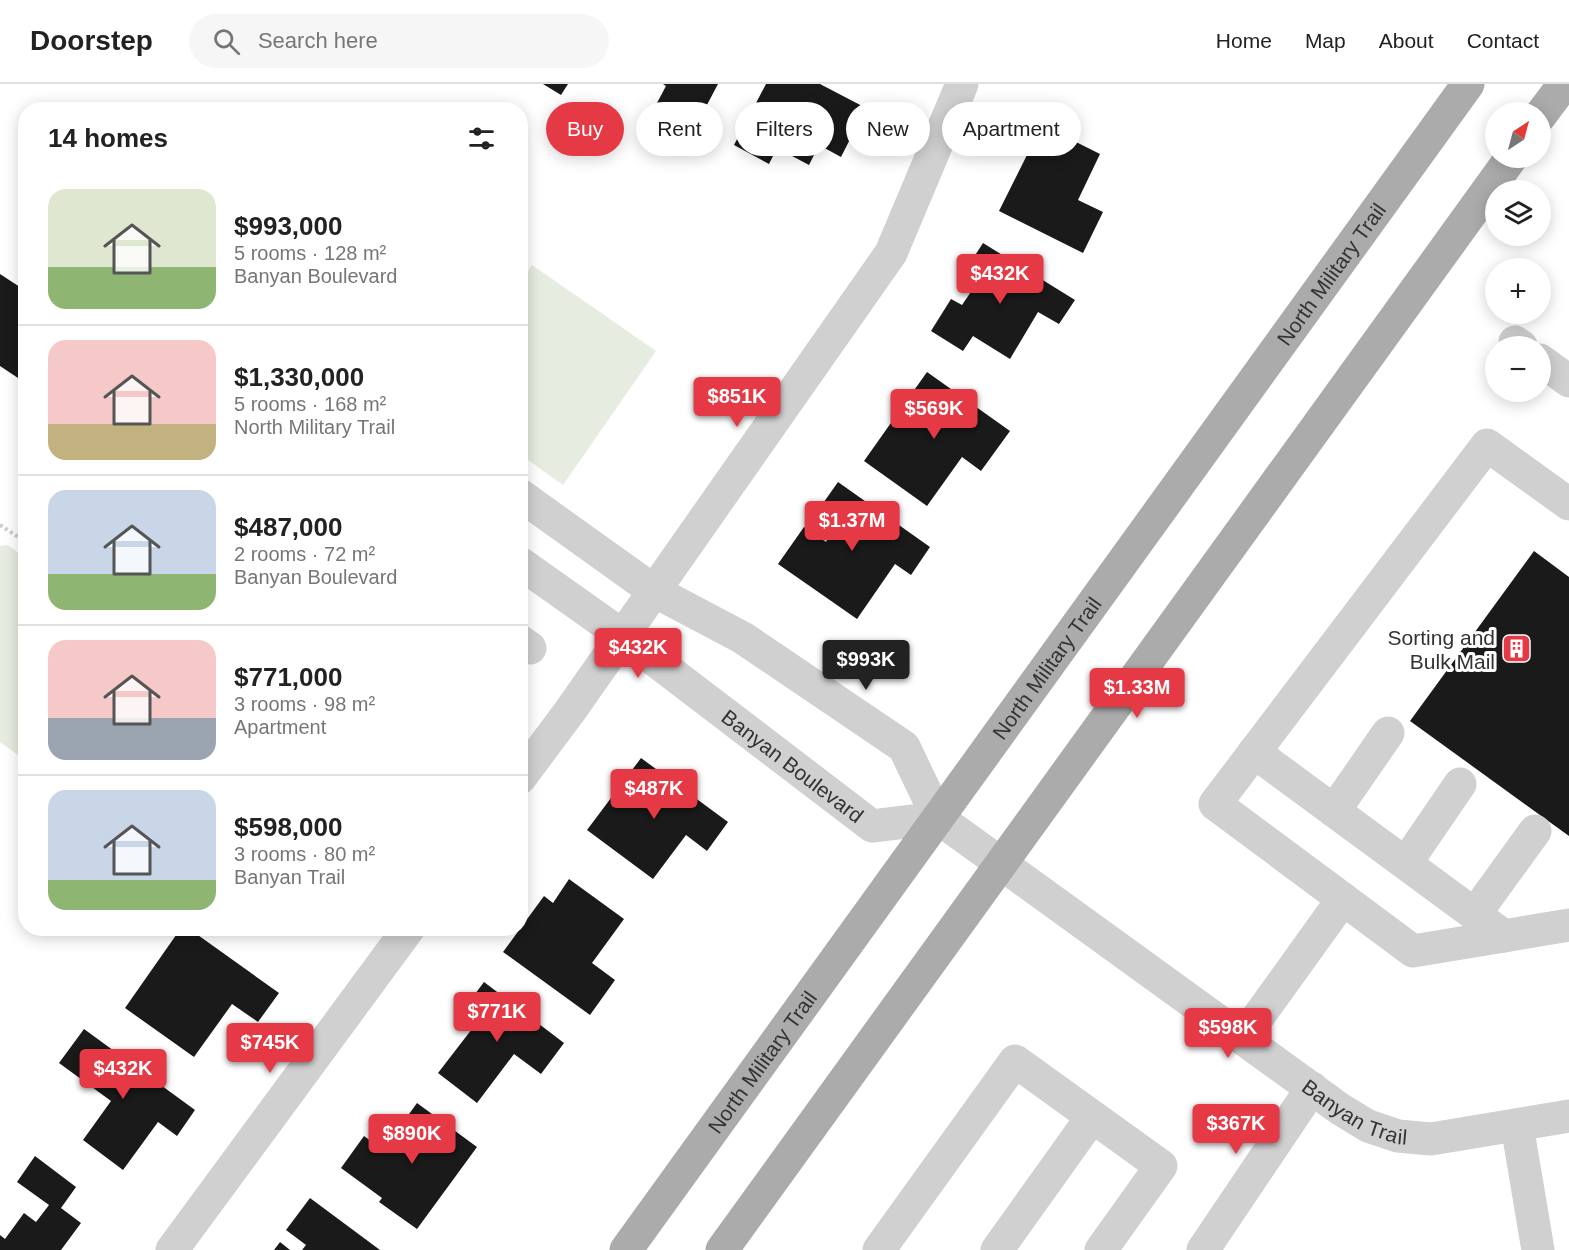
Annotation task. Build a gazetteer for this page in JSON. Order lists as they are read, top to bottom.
{
  "streets": {
    "main road": ["North Military Trail"],
    "street": ["Banyan Boulevard", "Banyan Trail"]
  },
  "crossings": [
    ["North Military Trail", "Banyan Boulevard"],
    ["North Military Trail", "Banyan Trail"],
    ["Banyan Boulevard", "Banyan Trail"]
  ],
  "places": {
    "building": ["Sorting and Bulk Mail"]
  },
  "north": "top right",
  "page": {
    "header": "Doorstep",
    "search": "Search here",
    "nav": [
      "Home",
      "Map",
      "About",
      "Contact"
    ],
    "map_buttons": ["+", "−"],
    "chip": [
      "Buy",
      "Rent",
      "Filters",
      "New",
      "Apartment"
    ],
    "heading": "14 homes",
    "list": [
      {
        "name": "$993,000",
        "note": "5 rooms · 128 m² · Banyan Boulevard"
      },
      {
        "name": "$1,330,000",
        "note": "5 rooms · 168 m² · North Military Trail"
      },
      {
        "name": "$487,000",
        "note": "2 rooms · 72 m² · Banyan Boulevard"
      },
      {
        "name": "$771,000",
        "note": "3 rooms · 98 m² · Apartment"
      },
      {
        "name": "$598,000",
        "note": "3 rooms · 80 m² · Banyan Trail"
      }
    ],
    "price": [
      "$432K",
      "$851K",
      "$569K",
      "$1.37M",
      "$432K",
      "$993K",
      "$1.33M",
      "$487K",
      "$771K",
      "$598K",
      "$745K",
      "$432K",
      "$367K",
      "$890K"
    ]
  }
}
